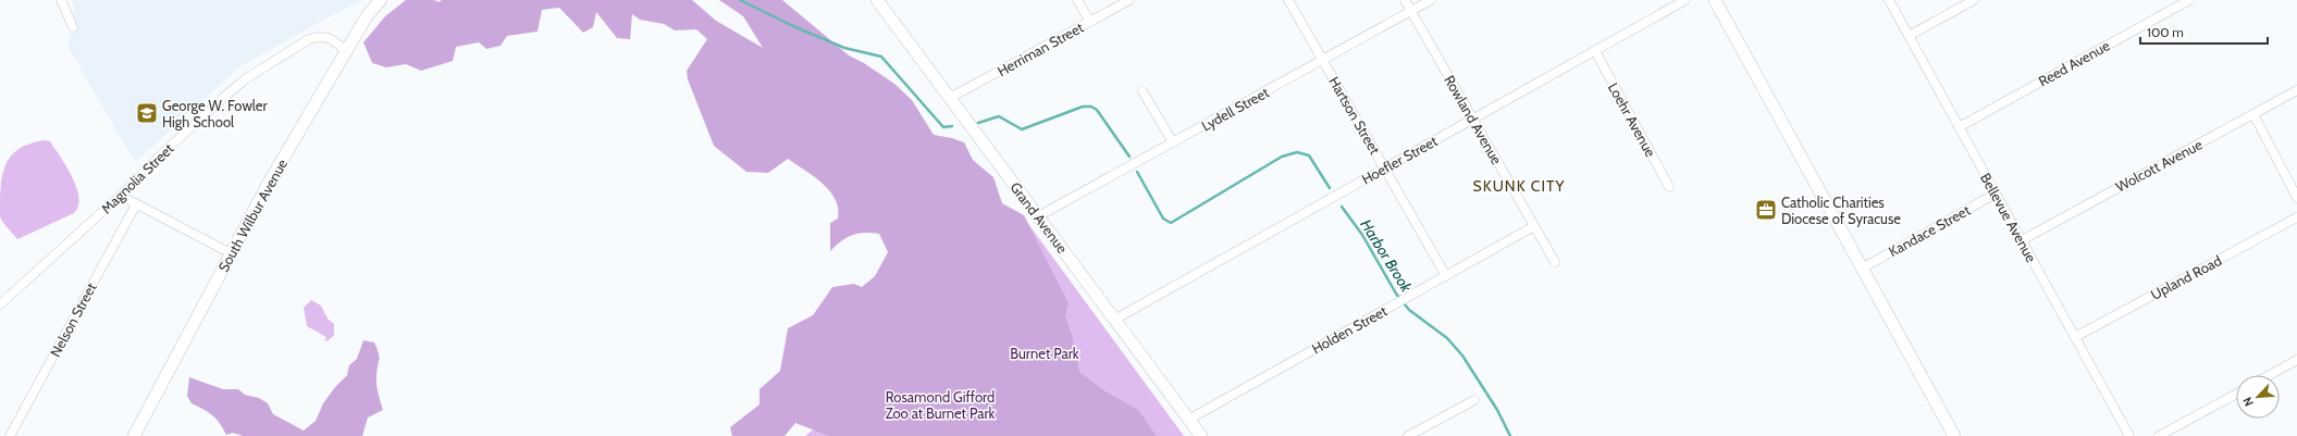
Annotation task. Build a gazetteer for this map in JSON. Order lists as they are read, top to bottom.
{
  "streets": {
    "street": [
      "Herriman Street",
      "Reed Avenue",
      "Lydell Street",
      "Hartson Street",
      "Rowland Avenue",
      "Loehr Avenue",
      "Hoefler Street",
      "Wolcott Avenue",
      "Magnolia Street",
      "South Wilbur Avenue",
      "Grand Avenue",
      "Bellevue Avenue",
      "Kandace Street",
      "Upland Road",
      "Nelson Street",
      "Holden Street"
    ]
  },
  "crossings": [
    ["Herriman Street", "Grand Avenue"],
    ["Reed Avenue", "Bellevue Avenue"],
    ["Lydell Street", "Hartson Street"],
    ["Lydell Street", "Rowland Avenue"],
    ["Lydell Street", "Grand Avenue"],
    ["Hartson Street", "Hoefler Street"],
    ["Hartson Street", "Holden Street"],
    ["Rowland Avenue", "Hoefler Street"],
    ["Rowland Avenue", "Holden Street"],
    ["Loehr Avenue", "Hoefler Street"],
    ["Hoefler Street", "Grand Avenue"],
    ["Wolcott Avenue", "Bellevue Avenue"],
    ["Magnolia Street", "South Wilbur Avenue"],
    ["Grand Avenue", "Holden Street"],
    ["Bellevue Avenue", "Kandace Street"],
    ["Bellevue Avenue", "Upland Road"]
  ],
  "districts": ["SKUNK CITY"],
  "water": ["Harbor Brook"],
  "parks": ["Burnet Park", "Rosamond Gifford Zoo at Burnet Park"],
  "places": {
    "school or university": ["George W. Fowler High School"],
    "office": ["Catholic Charities Diocese of Syracuse"]
  },
  "scale_bar": "100 m",
  "north": "bottom left"
}
